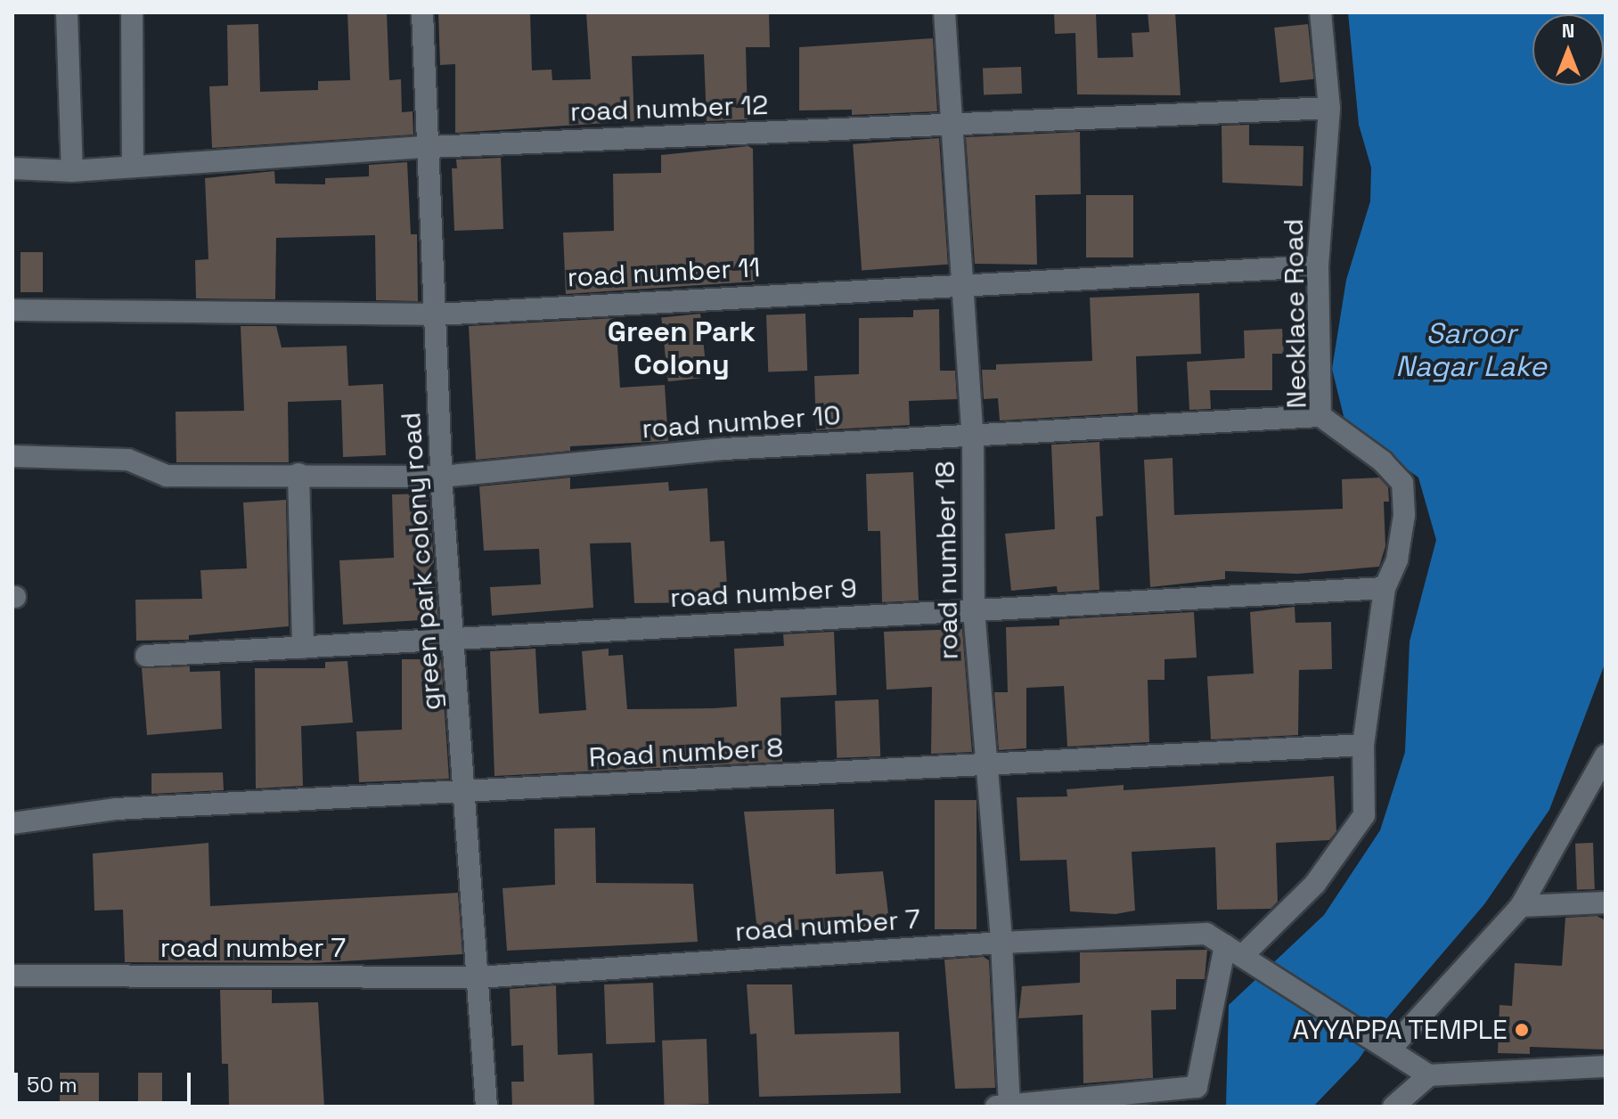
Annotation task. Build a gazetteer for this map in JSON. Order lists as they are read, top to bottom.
{
  "streets": {
    "street": [
      "road number 12",
      "road number 11",
      "Necklace Road",
      "road number 10",
      "road number 18",
      "green park colony road",
      "road number 9",
      "Road number 8",
      "road number 7"
    ]
  },
  "crossings": [
    ["road number 12", "Necklace Road"],
    ["road number 12", "road number 18"],
    ["road number 12", "green park colony road"],
    ["road number 11", "Necklace Road"],
    ["road number 11", "road number 18"],
    ["road number 11", "green park colony road"],
    ["Necklace Road", "road number 10"],
    ["Necklace Road", "road number 9"],
    ["Necklace Road", "Road number 8"],
    ["Necklace Road", "road number 7"],
    ["road number 10", "road number 18"],
    ["road number 10", "green park colony road"],
    ["road number 18", "road number 9"],
    ["road number 18", "Road number 8"],
    ["road number 18", "road number 7"],
    ["green park colony road", "road number 9"],
    ["green park colony road", "Road number 8"],
    ["green park colony road", "road number 7"]
  ],
  "districts": ["Green Park Colony"],
  "water": ["Saroor Nagar Lake"],
  "places": ["AYYAPPA TEMPLE"],
  "scale_bar": "50 m",
  "north": "top"
}
